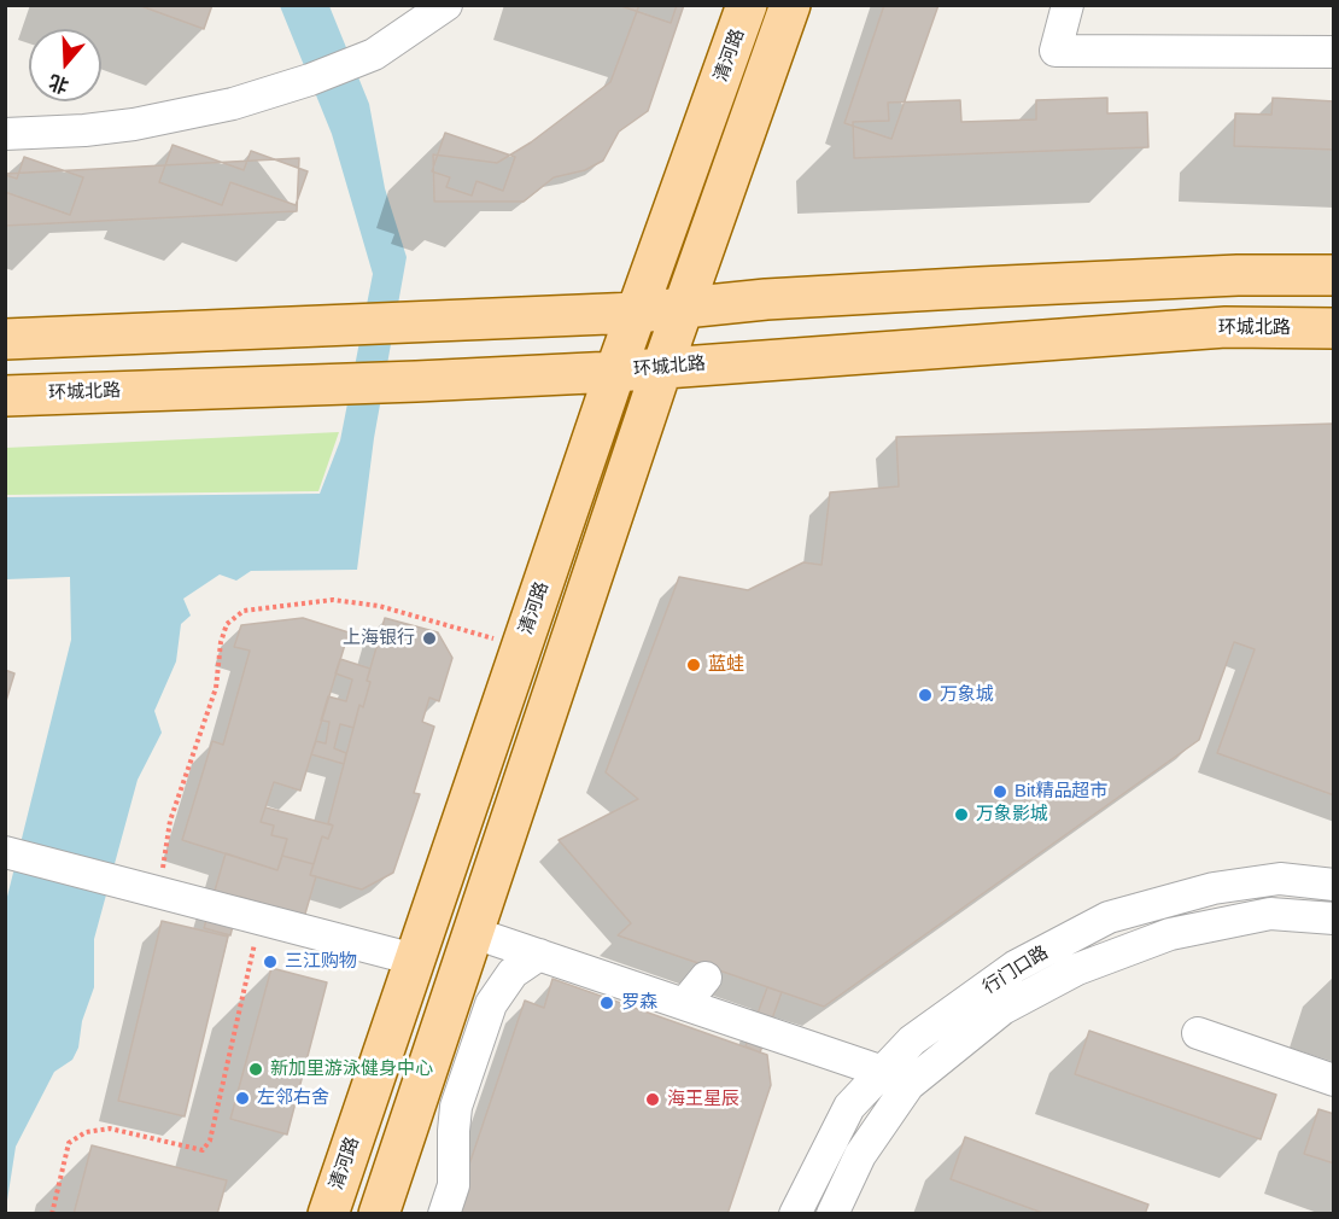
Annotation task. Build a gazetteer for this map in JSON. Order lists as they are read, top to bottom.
{
  "streets": {
    "main road": ["清河路", "环城北路"],
    "street": ["行门口路"]
  },
  "crossings": [
    ["清河路", "环城北路"]
  ],
  "places": [
    "上海银行",
    "蓝蛙",
    "万象城",
    "Bit精品超市",
    "万象影城",
    "三江购物",
    "罗森",
    "新加里游泳健身中心",
    "左邻右舍",
    "海王星辰"
  ],
  "north": "bottom"
}
